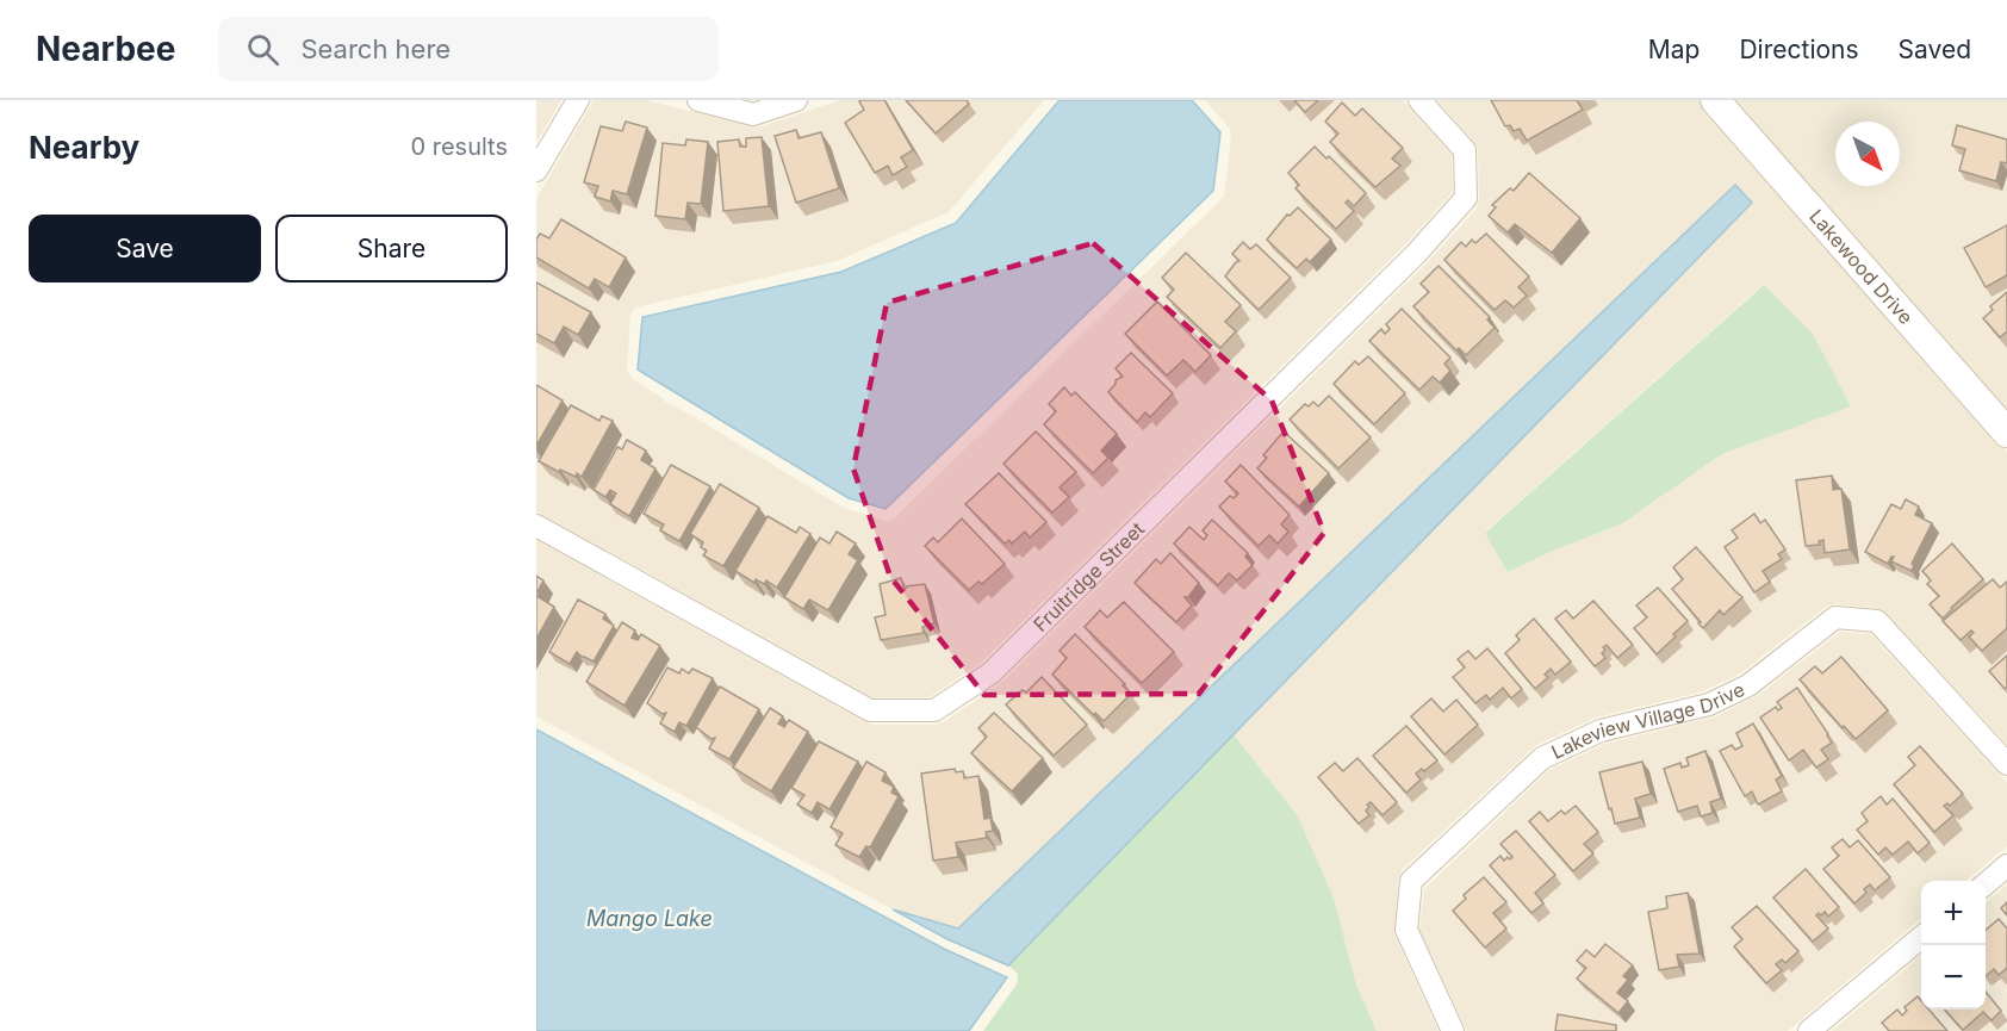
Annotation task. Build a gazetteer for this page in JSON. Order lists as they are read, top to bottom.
{
  "streets": {
    "street": ["Lakewood Drive", "Fruitridge Street", "Lakeview Village Drive"]
  },
  "water": ["Mango Lake"],
  "north": "bottom right",
  "page": {
    "header": "Nearbee",
    "search": "Search here",
    "nav": ["Map", "Directions", "Saved"],
    "heading": ["Nearby", "0 results"],
    "buttons": ["Save", "Share"],
    "map_buttons": ["+", "−"]
  }
}
